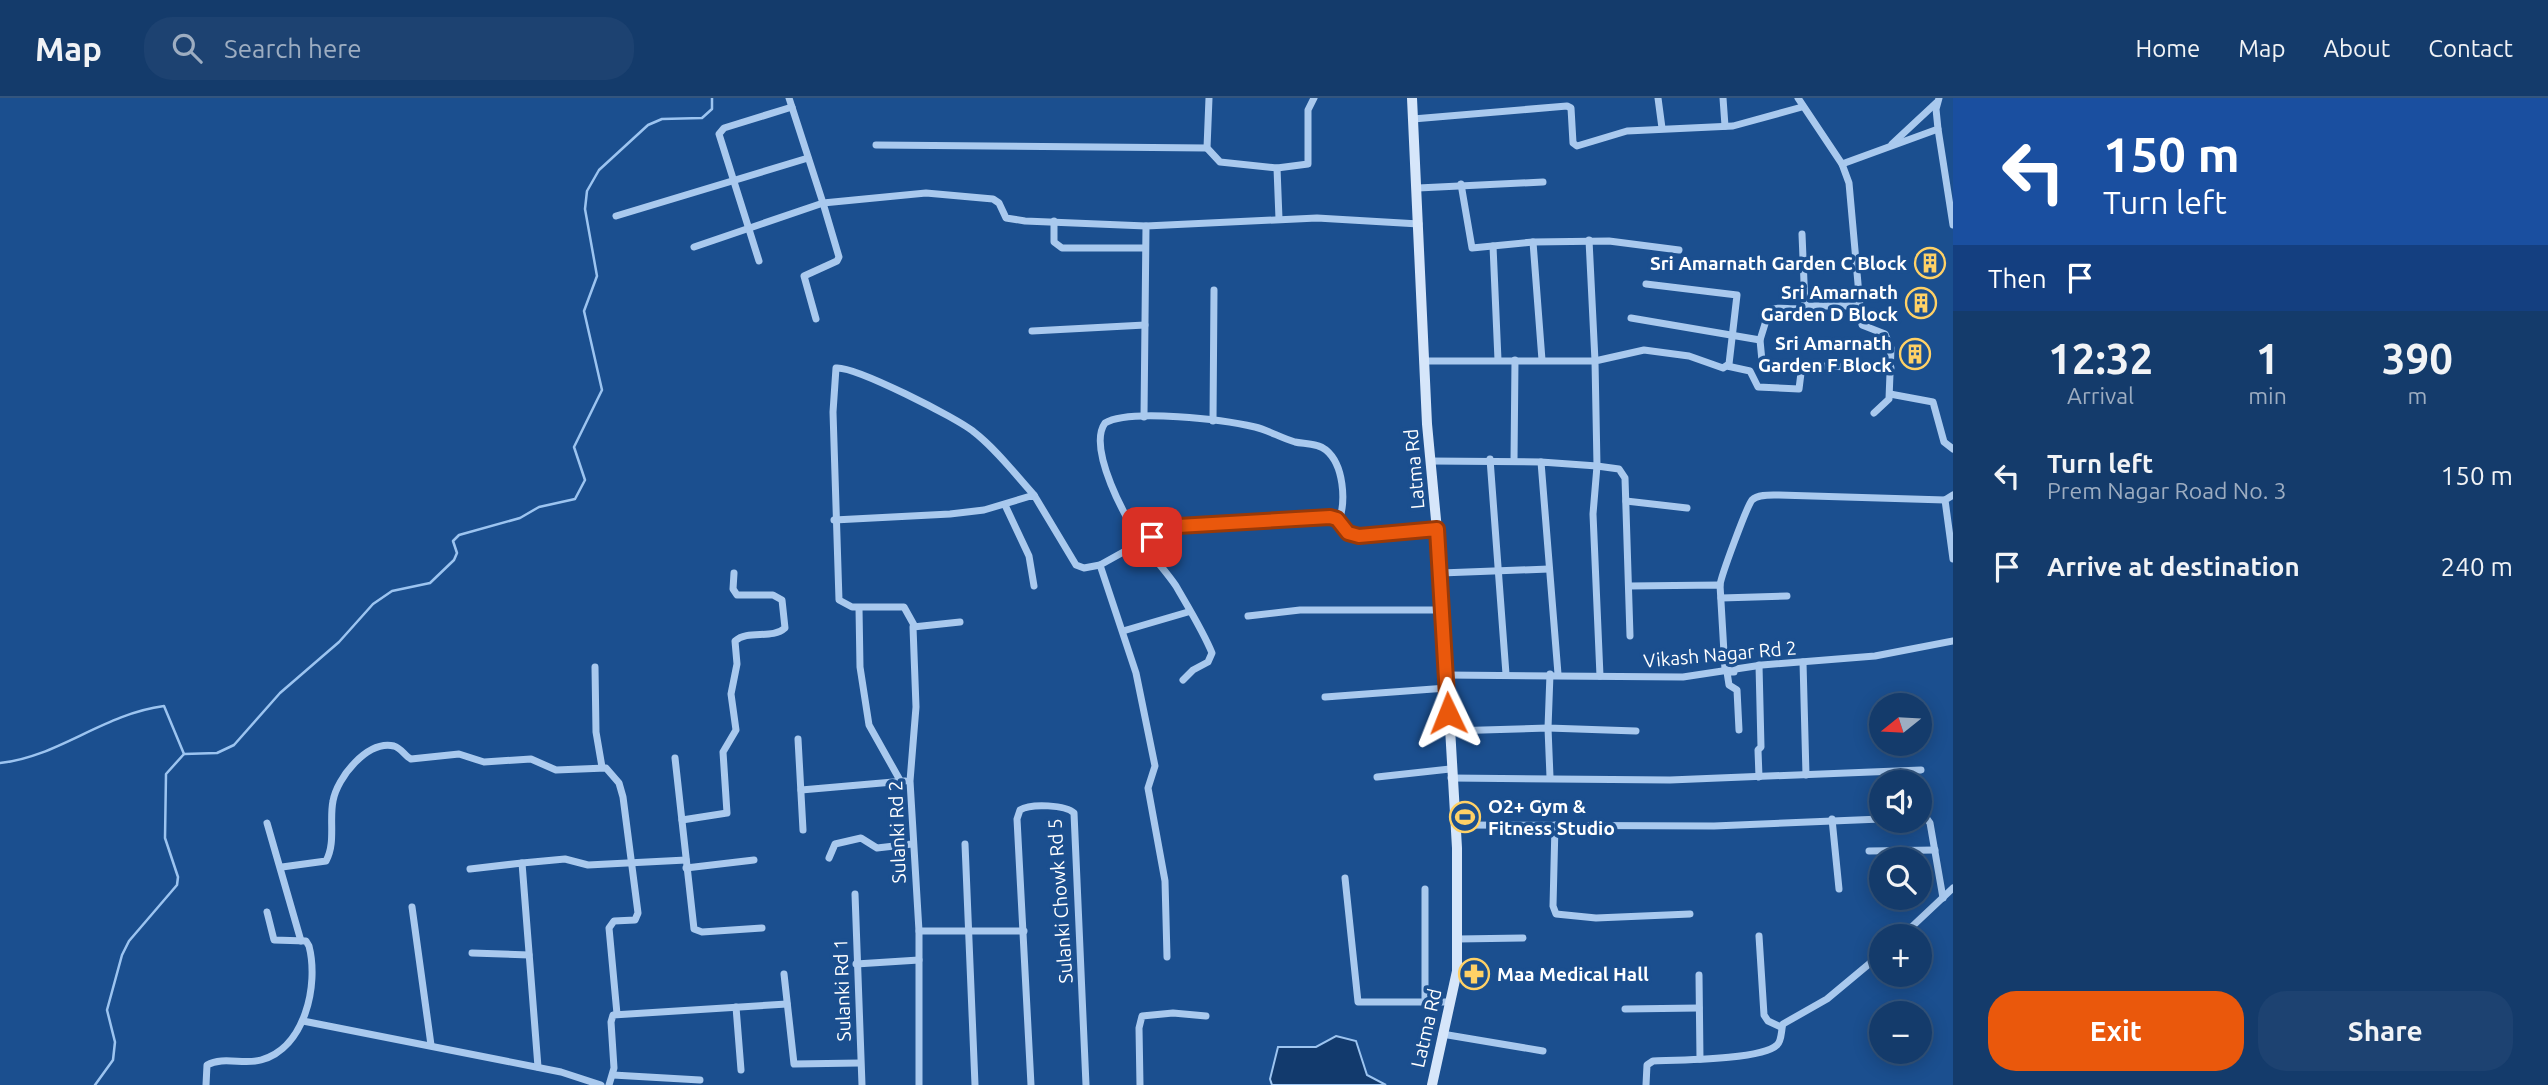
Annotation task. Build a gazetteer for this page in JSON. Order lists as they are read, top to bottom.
{
  "streets": {
    "street": [
      "Latma Rd",
      "Vikash Nagar Rd 2",
      "Sulanki Rd 2",
      "Sulanki Chowk Rd 5",
      "Sulanki Rd 1"
    ]
  },
  "crossings": [
    ["Latma Rd", "Vikash Nagar Rd 2"]
  ],
  "places": {
    "building": ["Sri Amarnath Garden C Block", "Sri Amarnath Garden D Block", "Sri Amarnath Garden F Block"],
    "sports": ["O2+ Gym & Fitness Studio"],
    "pharmacy": ["Maa Medical Hall"]
  },
  "north": "left",
  "page": {
    "header": "Map",
    "search": "Search here",
    "nav": [
      "Home",
      "Map",
      "About",
      "Contact"
    ],
    "turn": ["150 m", "Turn left"],
    "then": "Then",
    "eta": [
      "12:32",
      "Arrival",
      "1",
      "min",
      "390",
      "m"
    ],
    "list": [
      {
        "name": "Turn left",
        "note": "Prem Nagar Road No. 3",
        "value": "150 m"
      },
      {
        "name": "Arrive at destination",
        "value": "240 m"
      }
    ],
    "map_buttons": ["+", "−"],
    "buttons": ["Exit", "Share"]
  }
}
